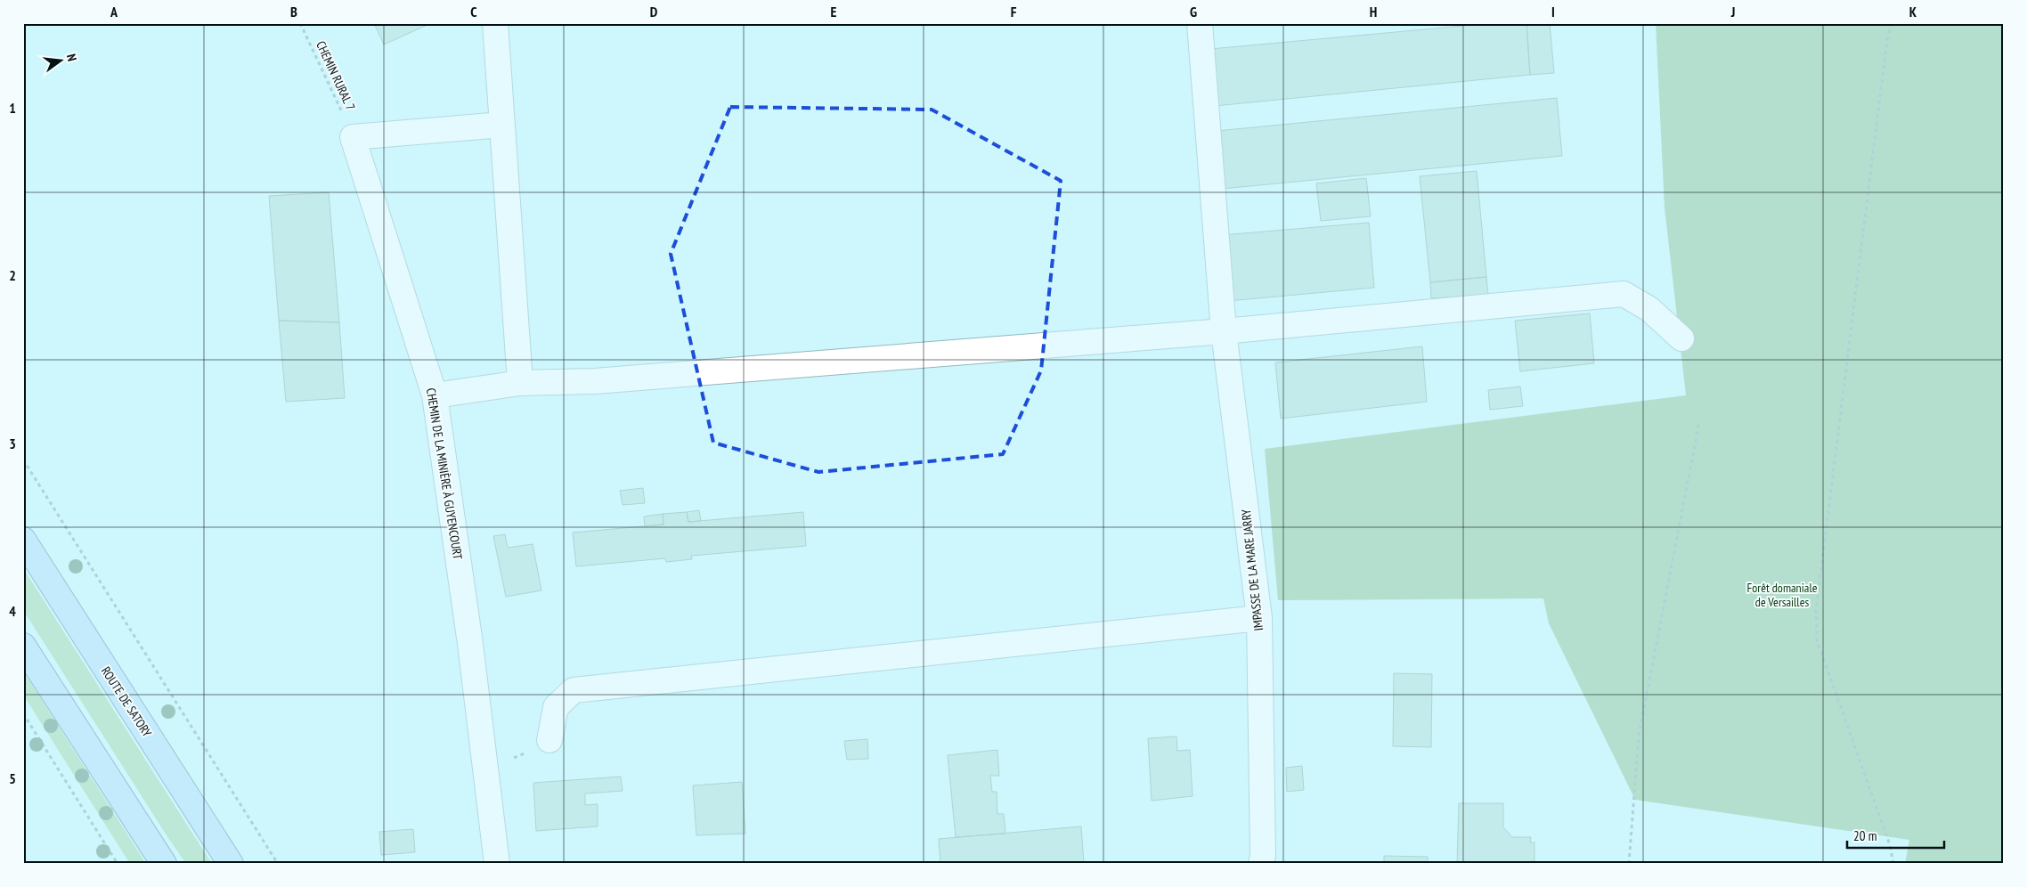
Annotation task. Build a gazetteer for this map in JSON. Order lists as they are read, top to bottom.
{
  "streets": {
    "main road": ["ROUTE DE SATORY"],
    "street": ["CHEMIN DE LA MINIÈRE À GUYENCOURT", "IMPASSE DE LA MARE JARRY"],
    "path": ["CHEMIN RURAL 7"]
  },
  "crossings": [
    ["CHEMIN RURAL 7", "CHEMIN DE LA MINIÈRE À GUYENCOURT"]
  ],
  "parks": ["Forêt domaniale de Versailles"],
  "scale_bar": "20 m",
  "north": "right",
  "grid": {
    "columns": [
      "A",
      "B",
      "C",
      "D",
      "E",
      "F",
      "G",
      "H",
      "I",
      "J",
      "K"
    ],
    "rows": [
      "1",
      "2",
      "3",
      "4",
      "5"
    ]
  }
}
